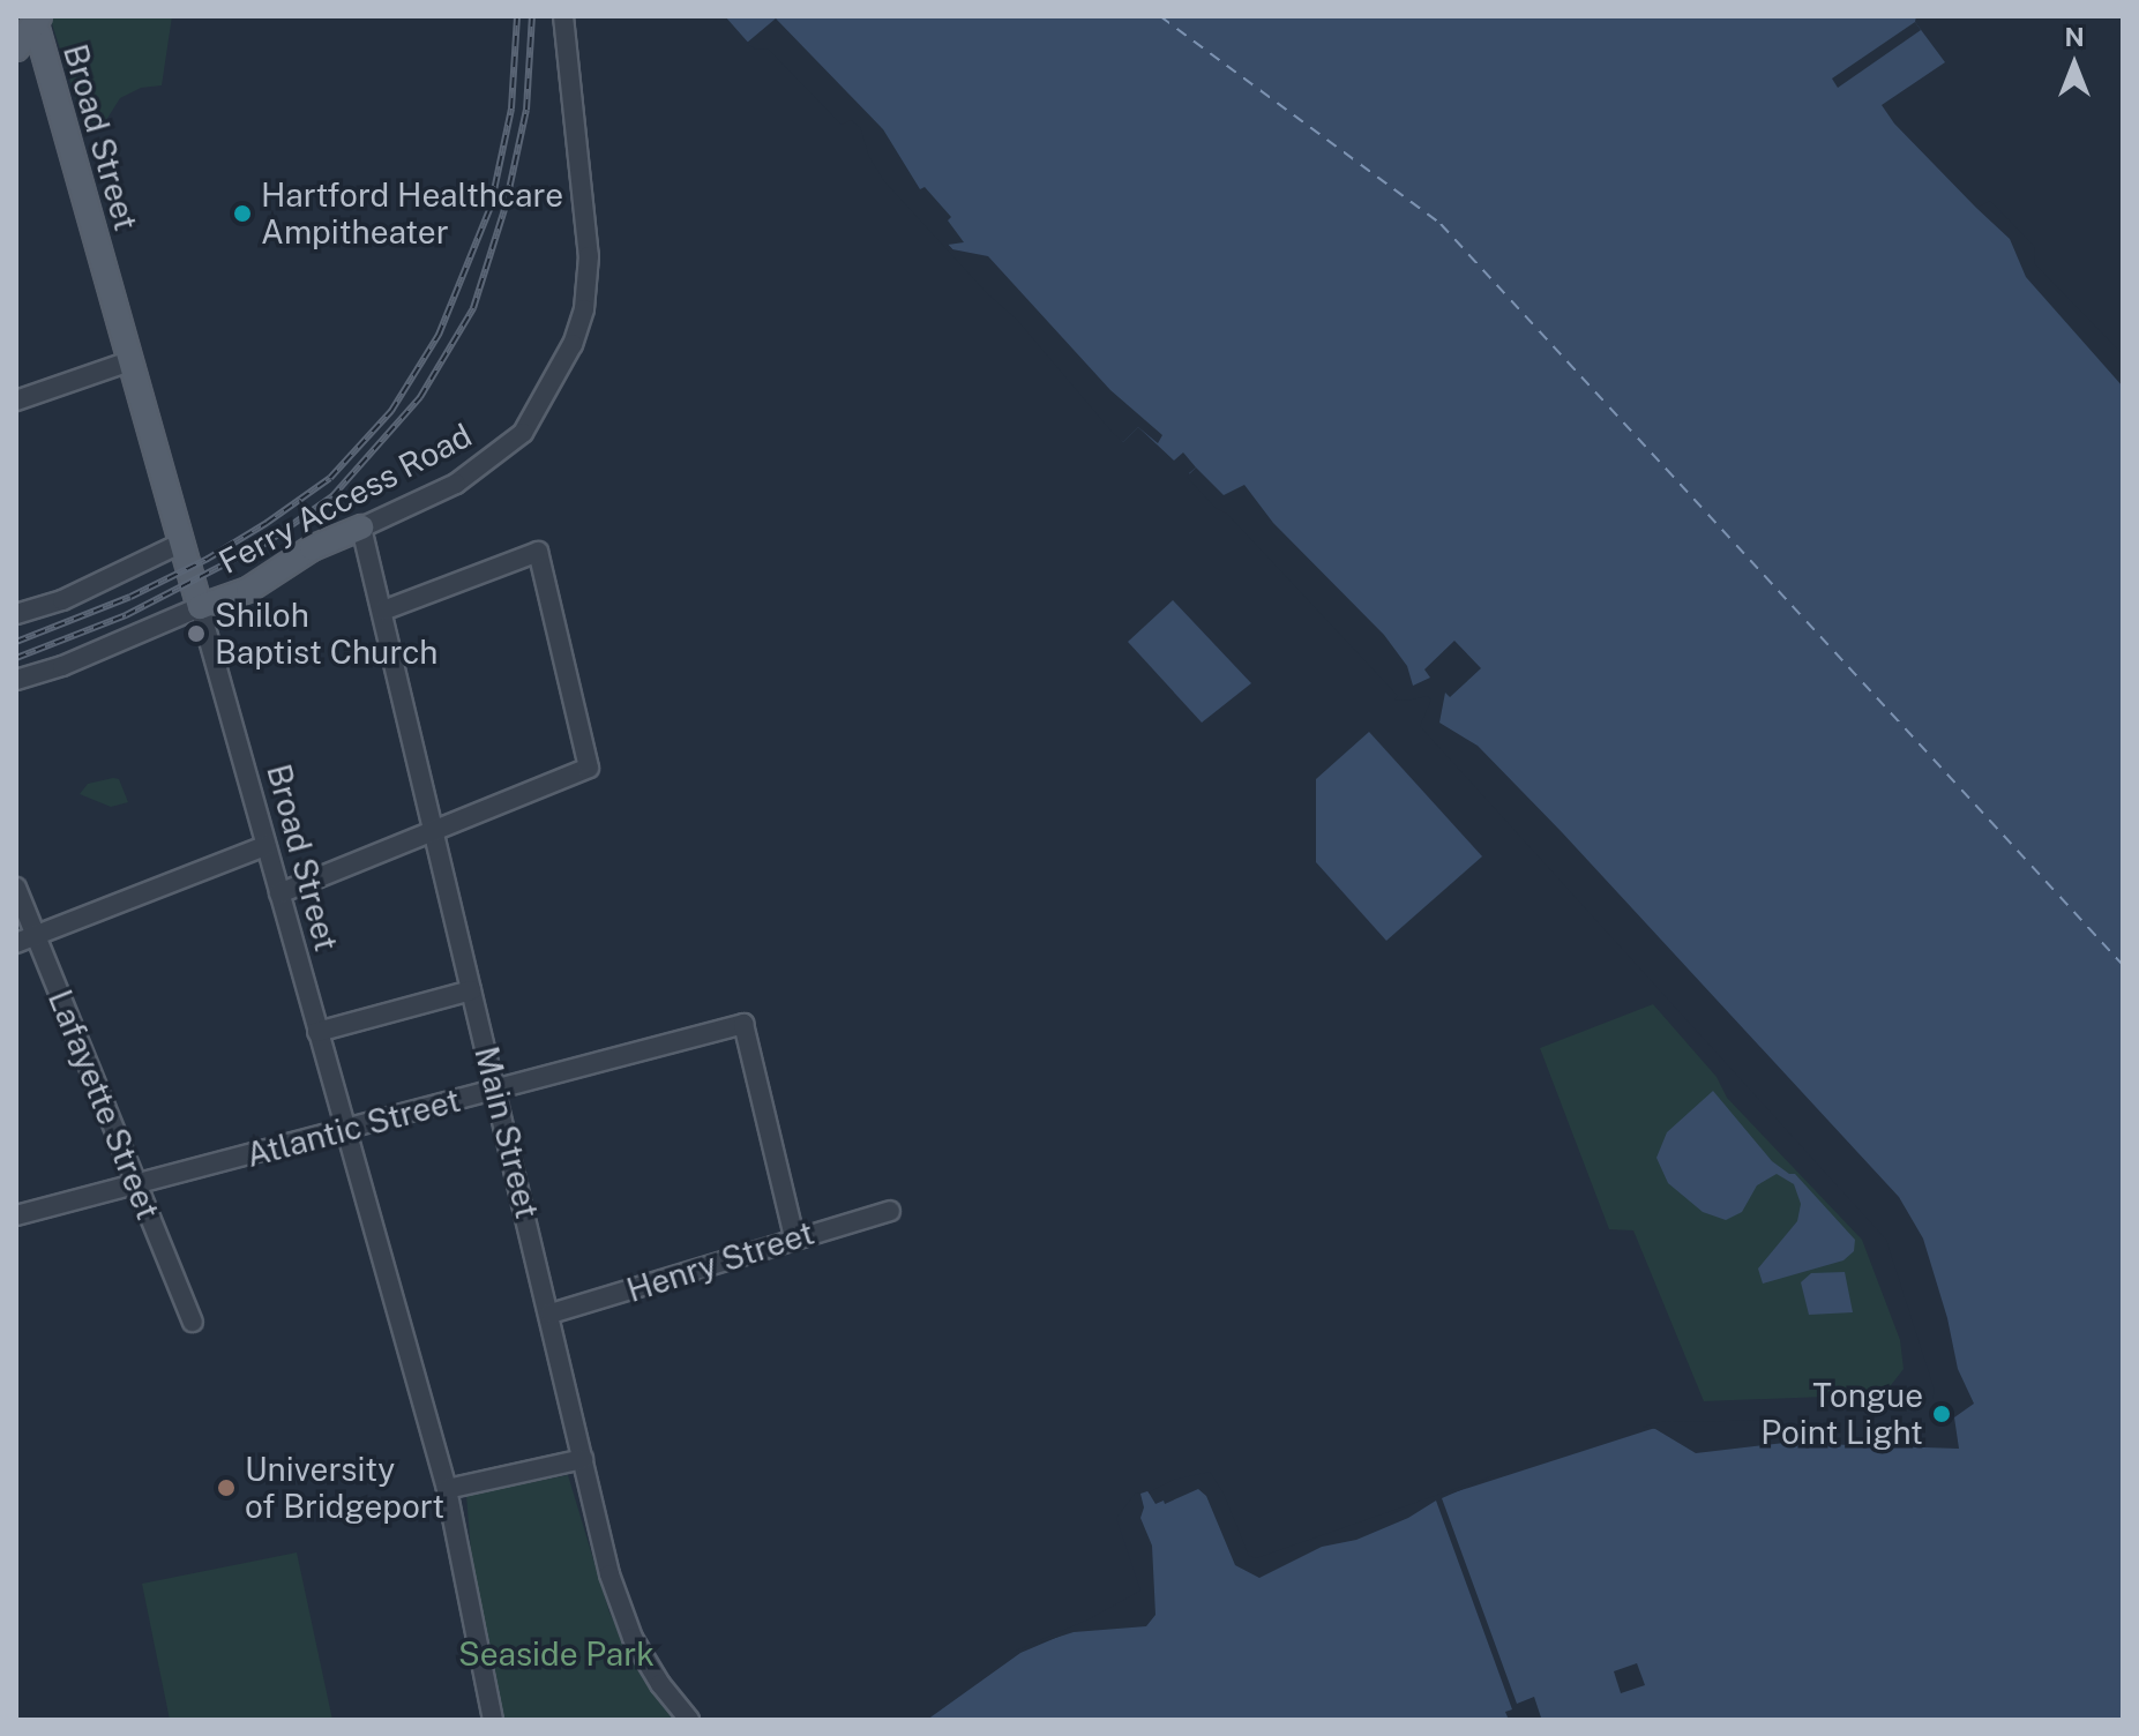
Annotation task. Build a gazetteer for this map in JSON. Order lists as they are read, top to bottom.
{
  "streets": {
    "main road": ["Broad Street", "Ferry Access Road"],
    "street": [
      "Lafayette Street",
      "Atlantic Street",
      "Main Street",
      "Henry Street"
    ]
  },
  "crossings": [
    ["Broad Street", "Ferry Access Road"],
    ["Broad Street", "Atlantic Street"],
    ["Ferry Access Road", "Main Street"],
    ["Lafayette Street", "Atlantic Street"],
    ["Atlantic Street", "Main Street"],
    ["Atlantic Street", "Henry Street"],
    ["Main Street", "Henry Street"]
  ],
  "parks": ["Seaside Park"],
  "places": [
    "Hartford Healthcare Ampitheater",
    "Shiloh Baptist Church",
    "Tongue Point Light",
    "University of Bridgeport"
  ],
  "north": "top"
}
